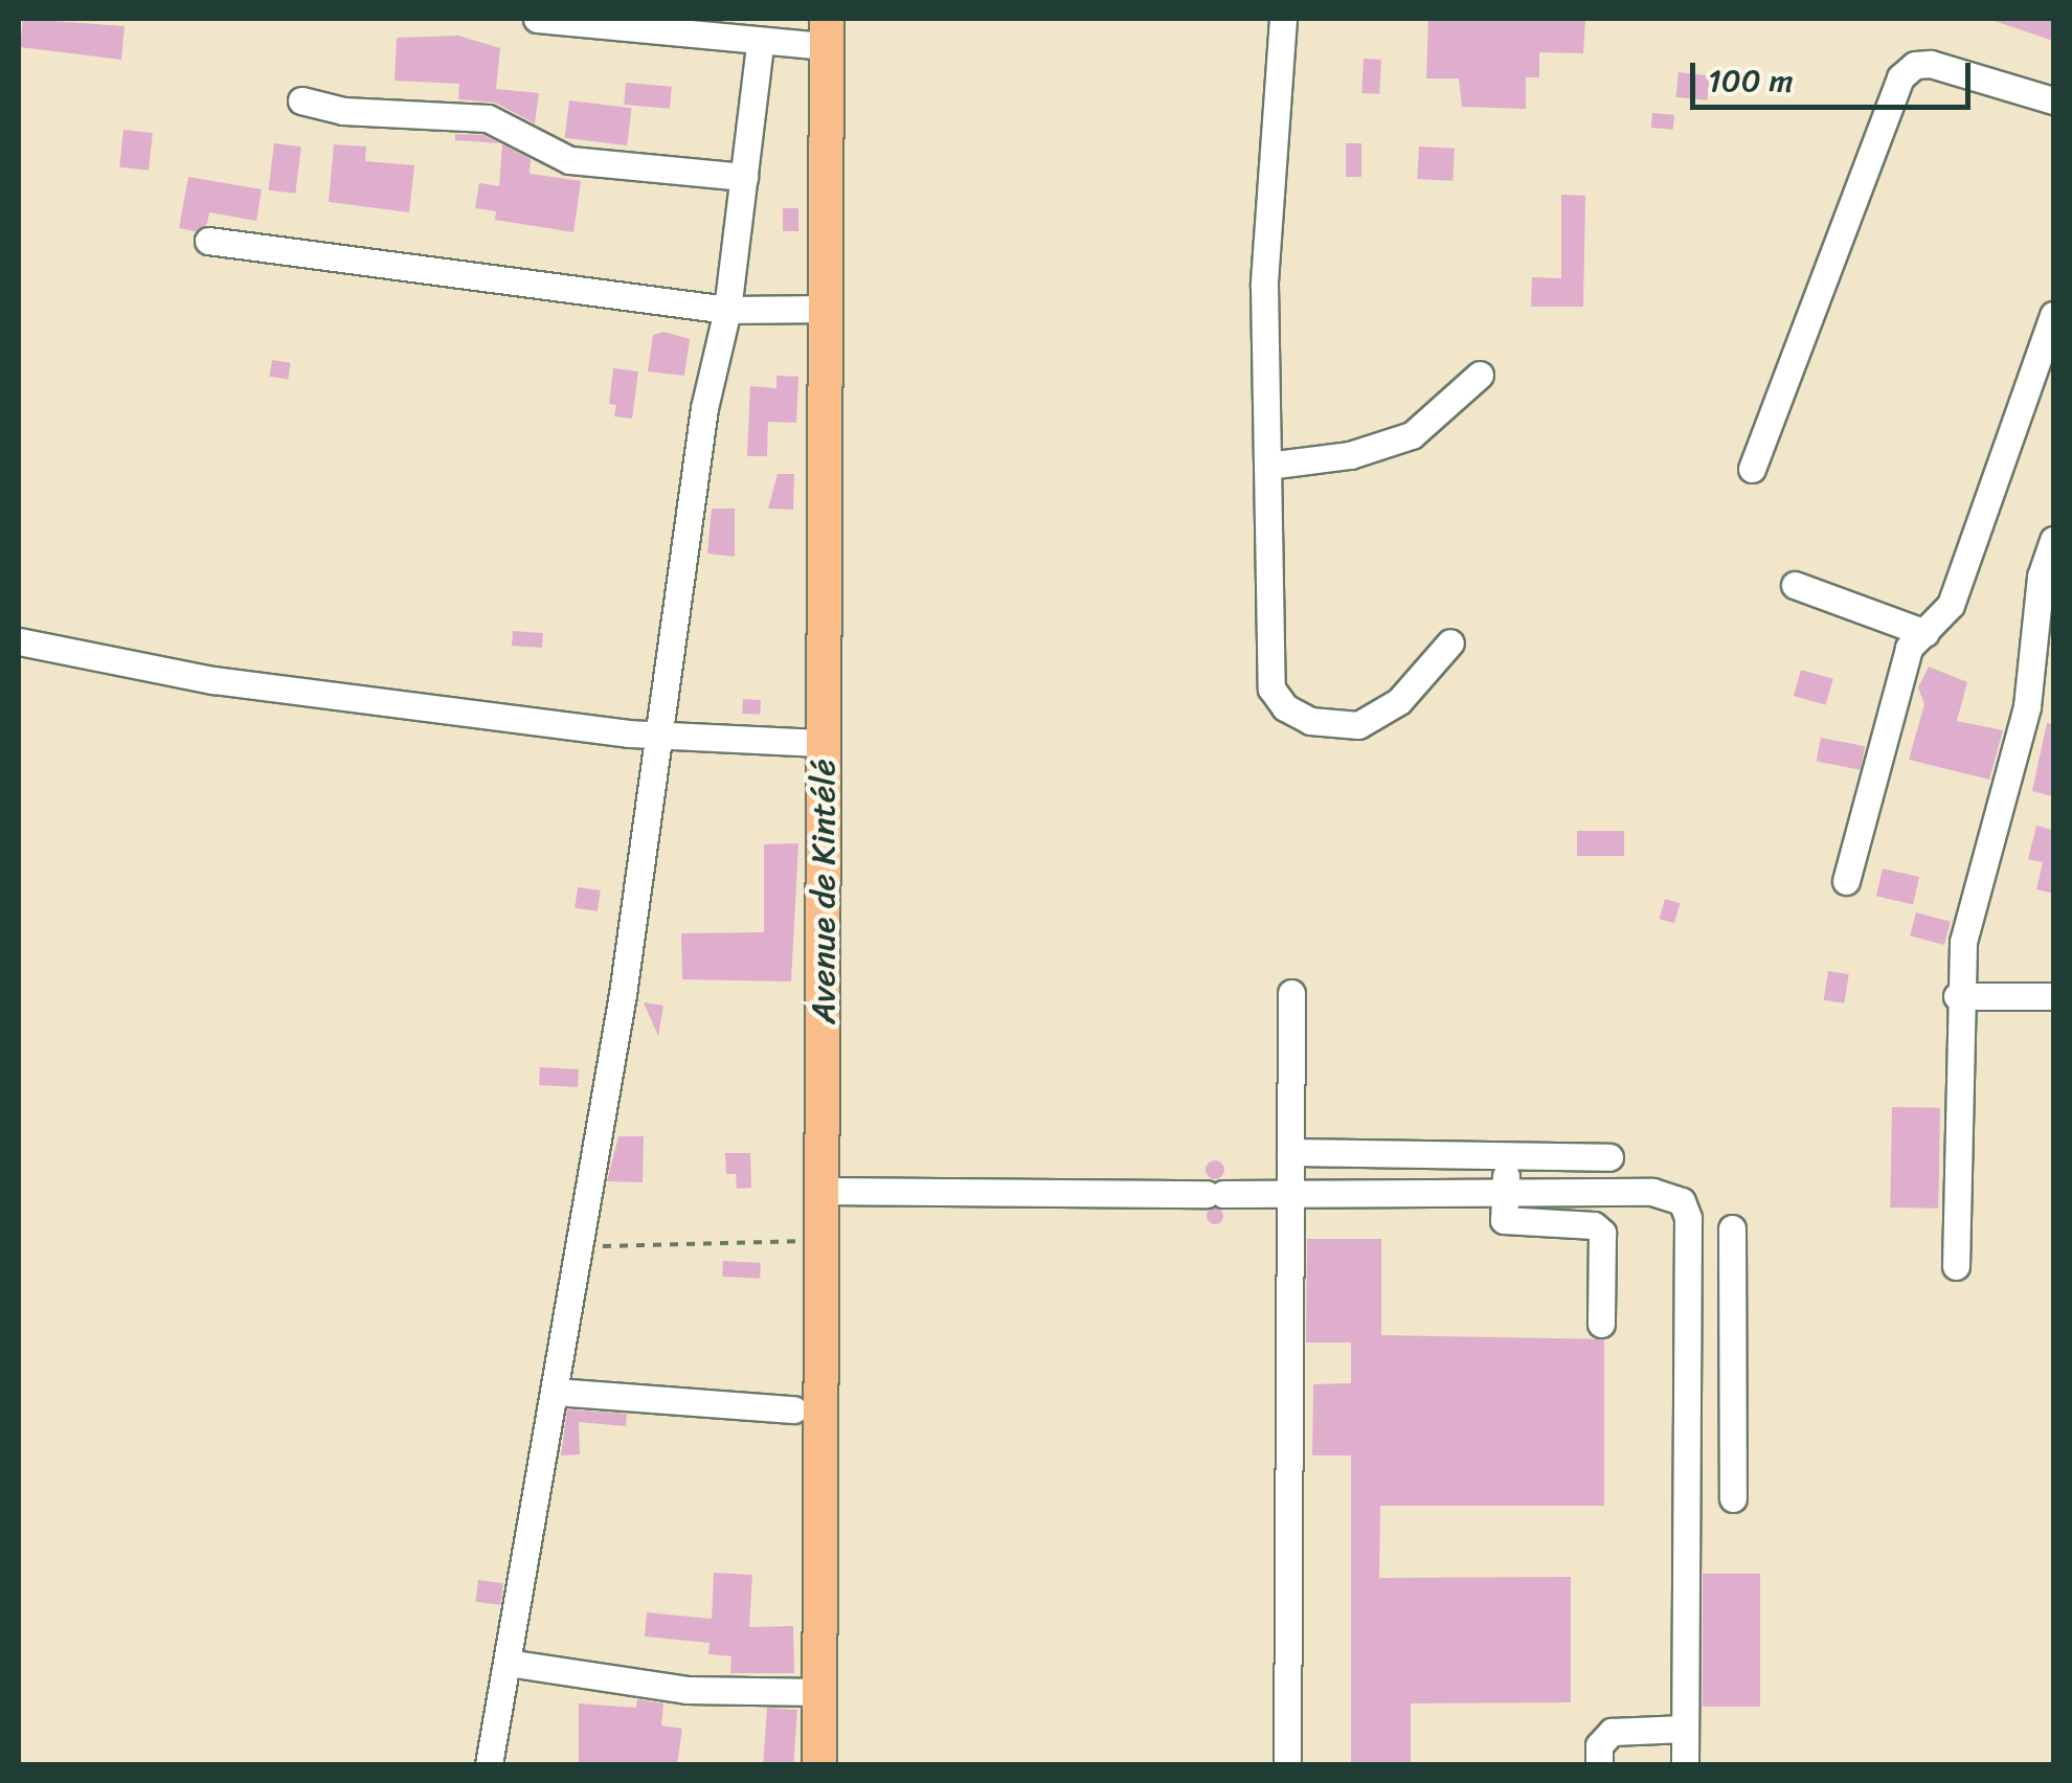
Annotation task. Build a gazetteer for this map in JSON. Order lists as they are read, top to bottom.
{
  "streets": {
    "main road": ["Avenue de Kintélé"]
  },
  "scale_bar": "100 m"
}
